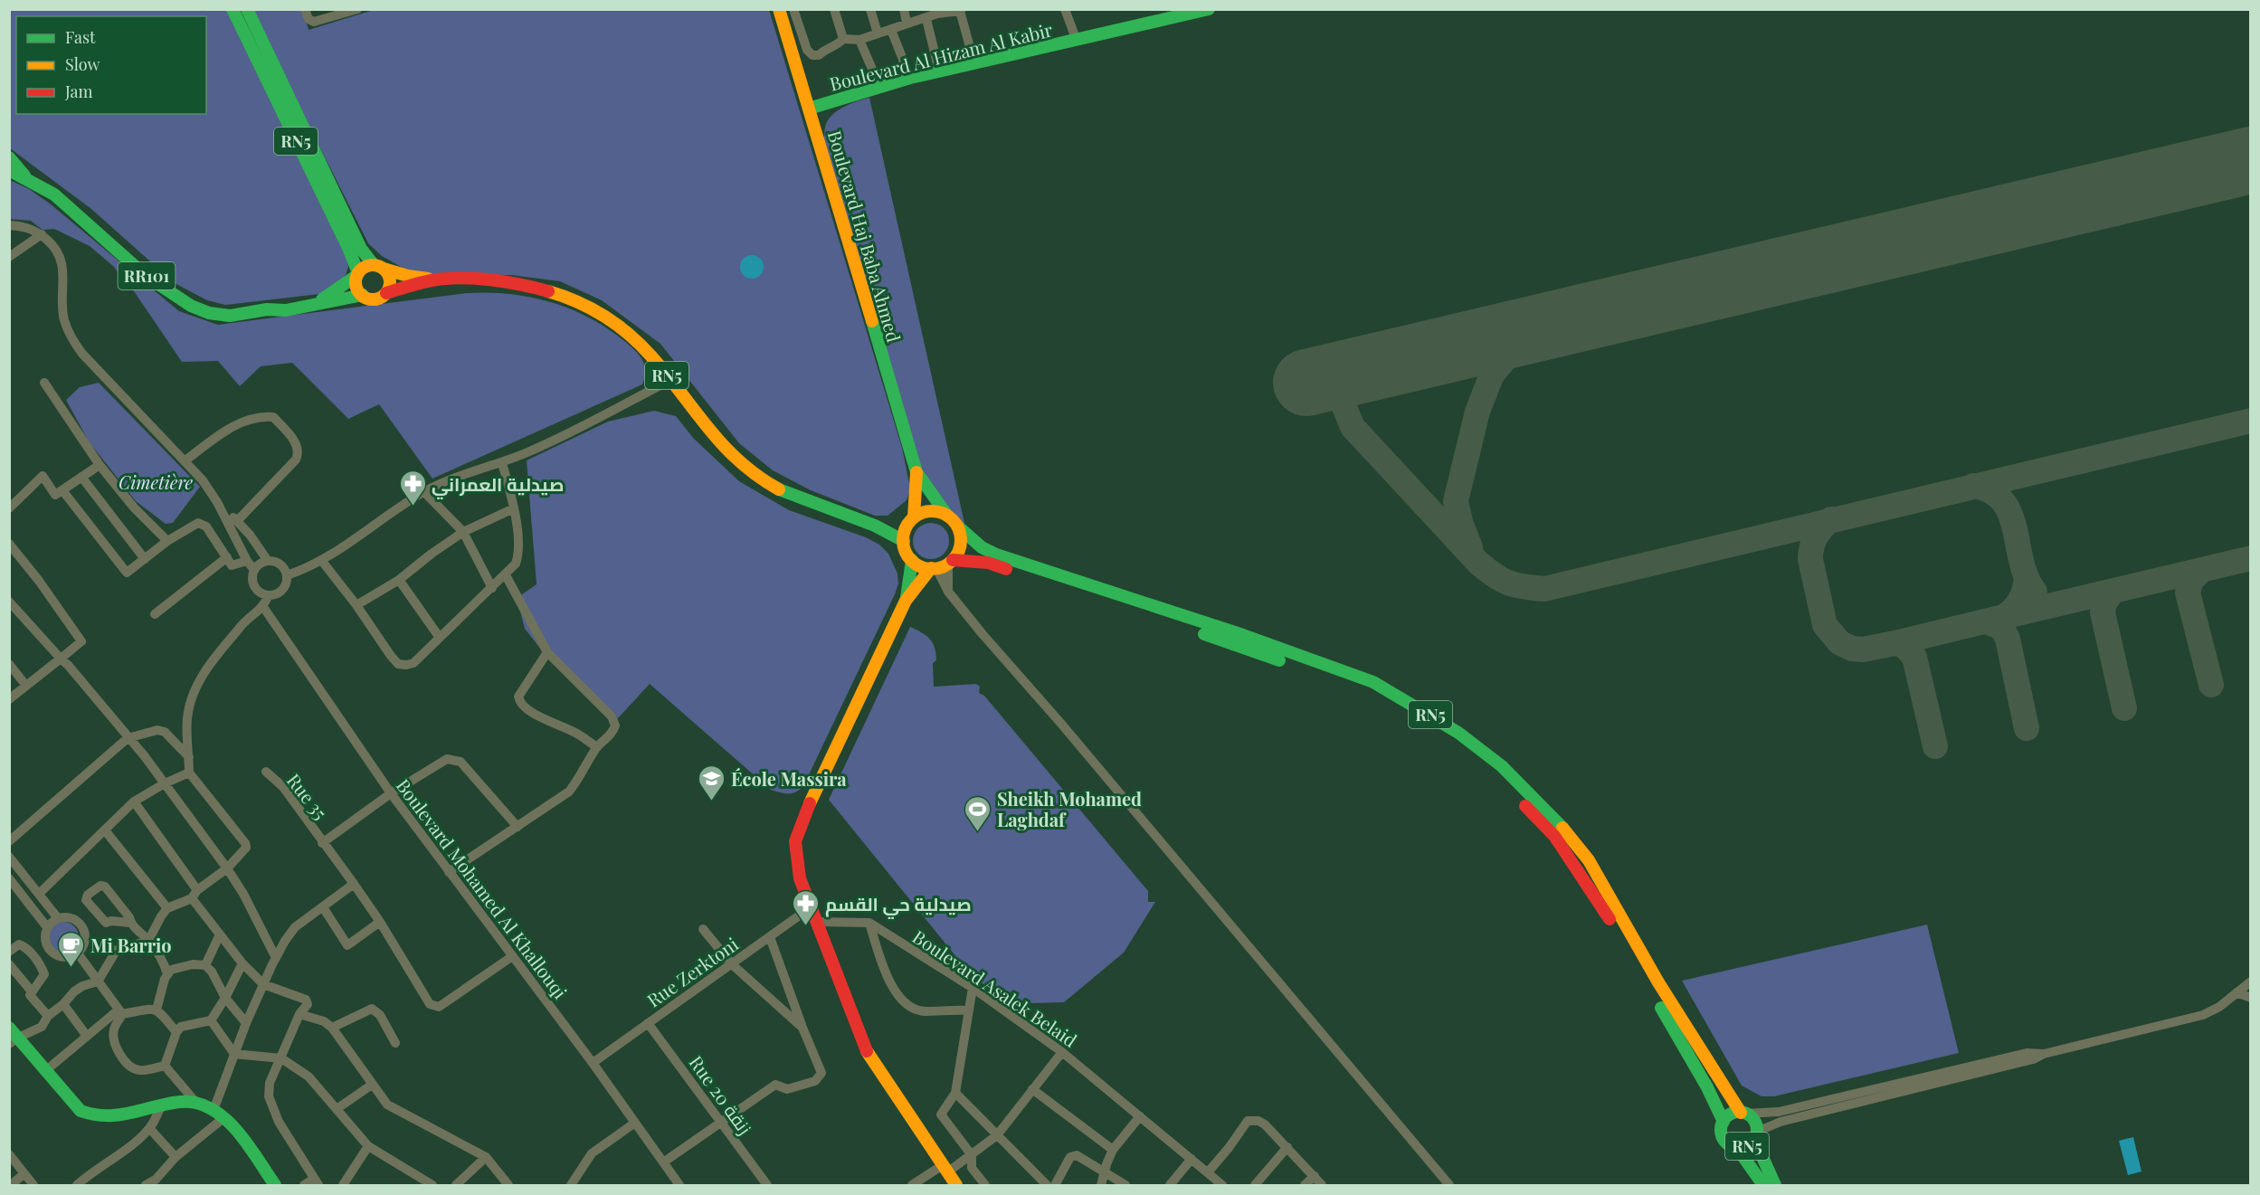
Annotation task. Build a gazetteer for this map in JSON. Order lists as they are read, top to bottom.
{
  "streets": {
    "main road": [
      "Boulevard Al Hizam Al Kabir",
      "RN5",
      "Boulevard Haj Baba Ahmed",
      "RR101"
    ],
    "street": [
      "Rue 35",
      "Boulevard Mohamed Al Khallouqi",
      "Rue Zerktoni",
      "Boulevard Asalek Belaid",
      "Rue 20 زنقة"
    ]
  },
  "crossings": [
    ["Boulevard Al Hizam Al Kabir", "Boulevard Haj Baba Ahmed"],
    ["RN5", "RR101"],
    ["Rue 35", "Boulevard Mohamed Al Khallouqi"],
    ["Boulevard Mohamed Al Khallouqi", "Rue Zerktoni"],
    ["Rue Zerktoni", "Rue 20 زنقة"]
  ],
  "parks": ["Cimetière"],
  "places": {
    "pharmacy": ["صيدلية العمراني", "صيدلية حي القسم"],
    "school or university": ["École Massira"],
    "sports": ["Sheikh Mohamed Laghdaf"],
    "cafe": ["Mi Barrio"]
  },
  "legend": ["Fast", "Slow", "Jam"]
}
